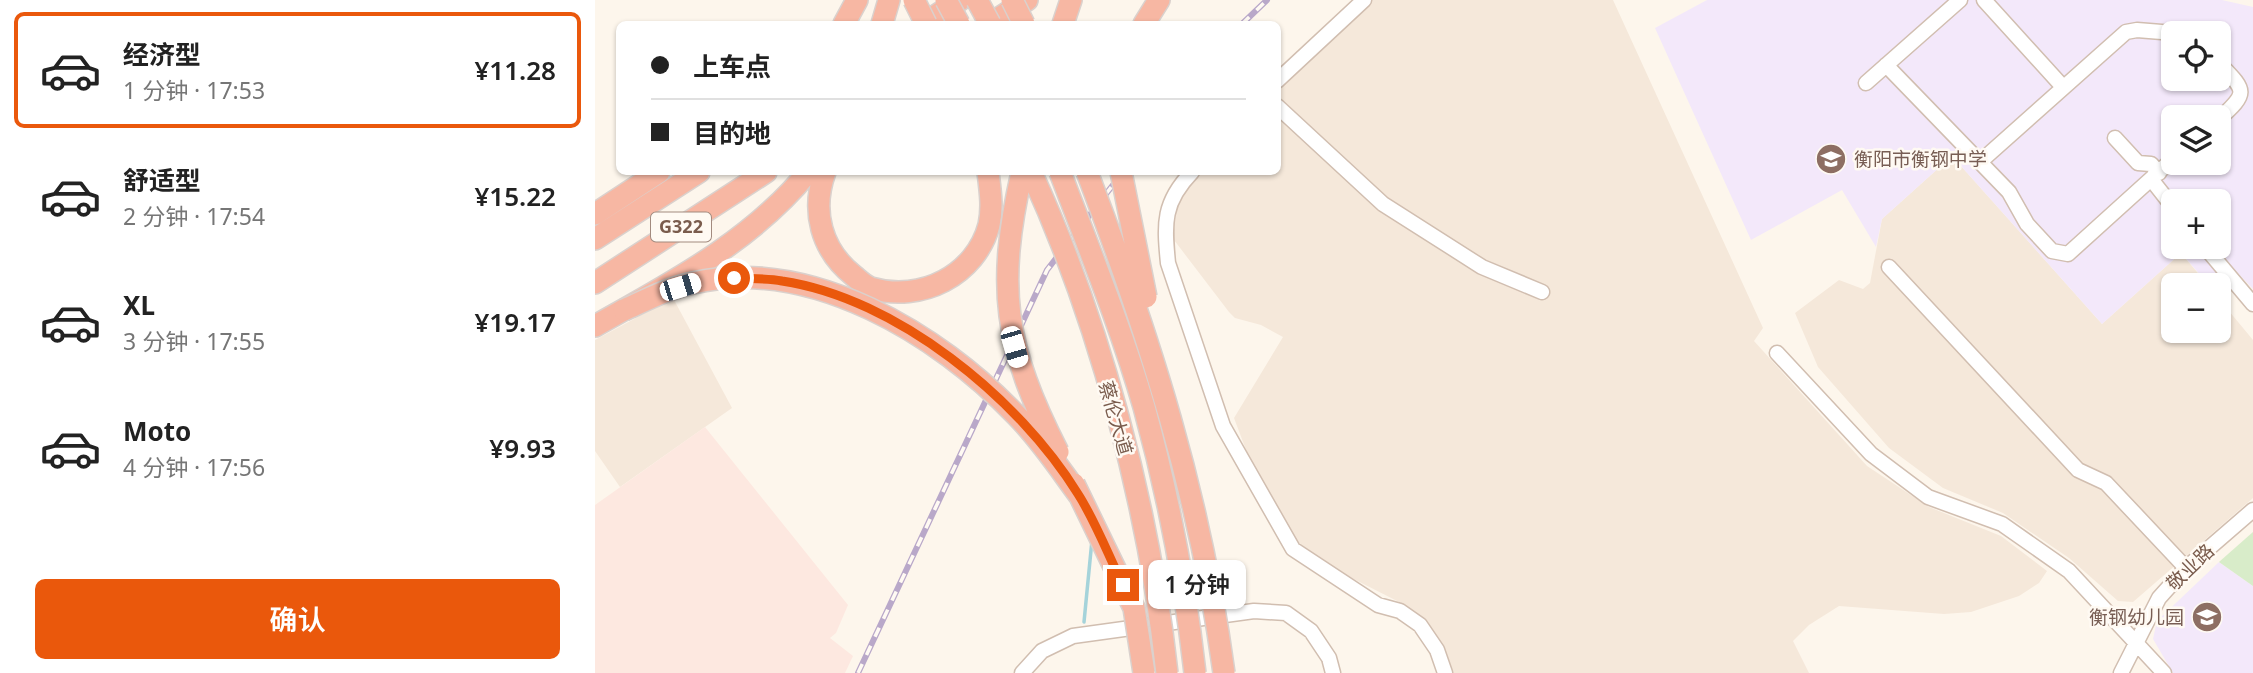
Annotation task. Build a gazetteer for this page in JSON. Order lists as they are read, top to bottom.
{
  "streets": {
    "highway": ["G322", "蔡伦大道"],
    "street": ["敬业路"]
  },
  "places": {
    "school or university": ["衡阳市衡钢中学", "衡钢幼儿园"]
  },
  "page": {
    "list": [
      {
        "name": "经济型",
        "note": "1 分钟 · 17:53",
        "value": "¥11.28"
      },
      {
        "name": "舒适型",
        "note": "2 分钟 · 17:54",
        "value": "¥15.22"
      },
      {
        "name": "XL",
        "note": "3 分钟 · 17:55",
        "value": "¥19.17"
      },
      {
        "name": "Moto",
        "note": "4 分钟 · 17:56",
        "value": "¥9.93"
      }
    ],
    "map_buttons": ["+", "−"],
    "banner": ["上车点", "目的地"],
    "bubble": "1 分钟",
    "buttons": "确认"
  }
}
